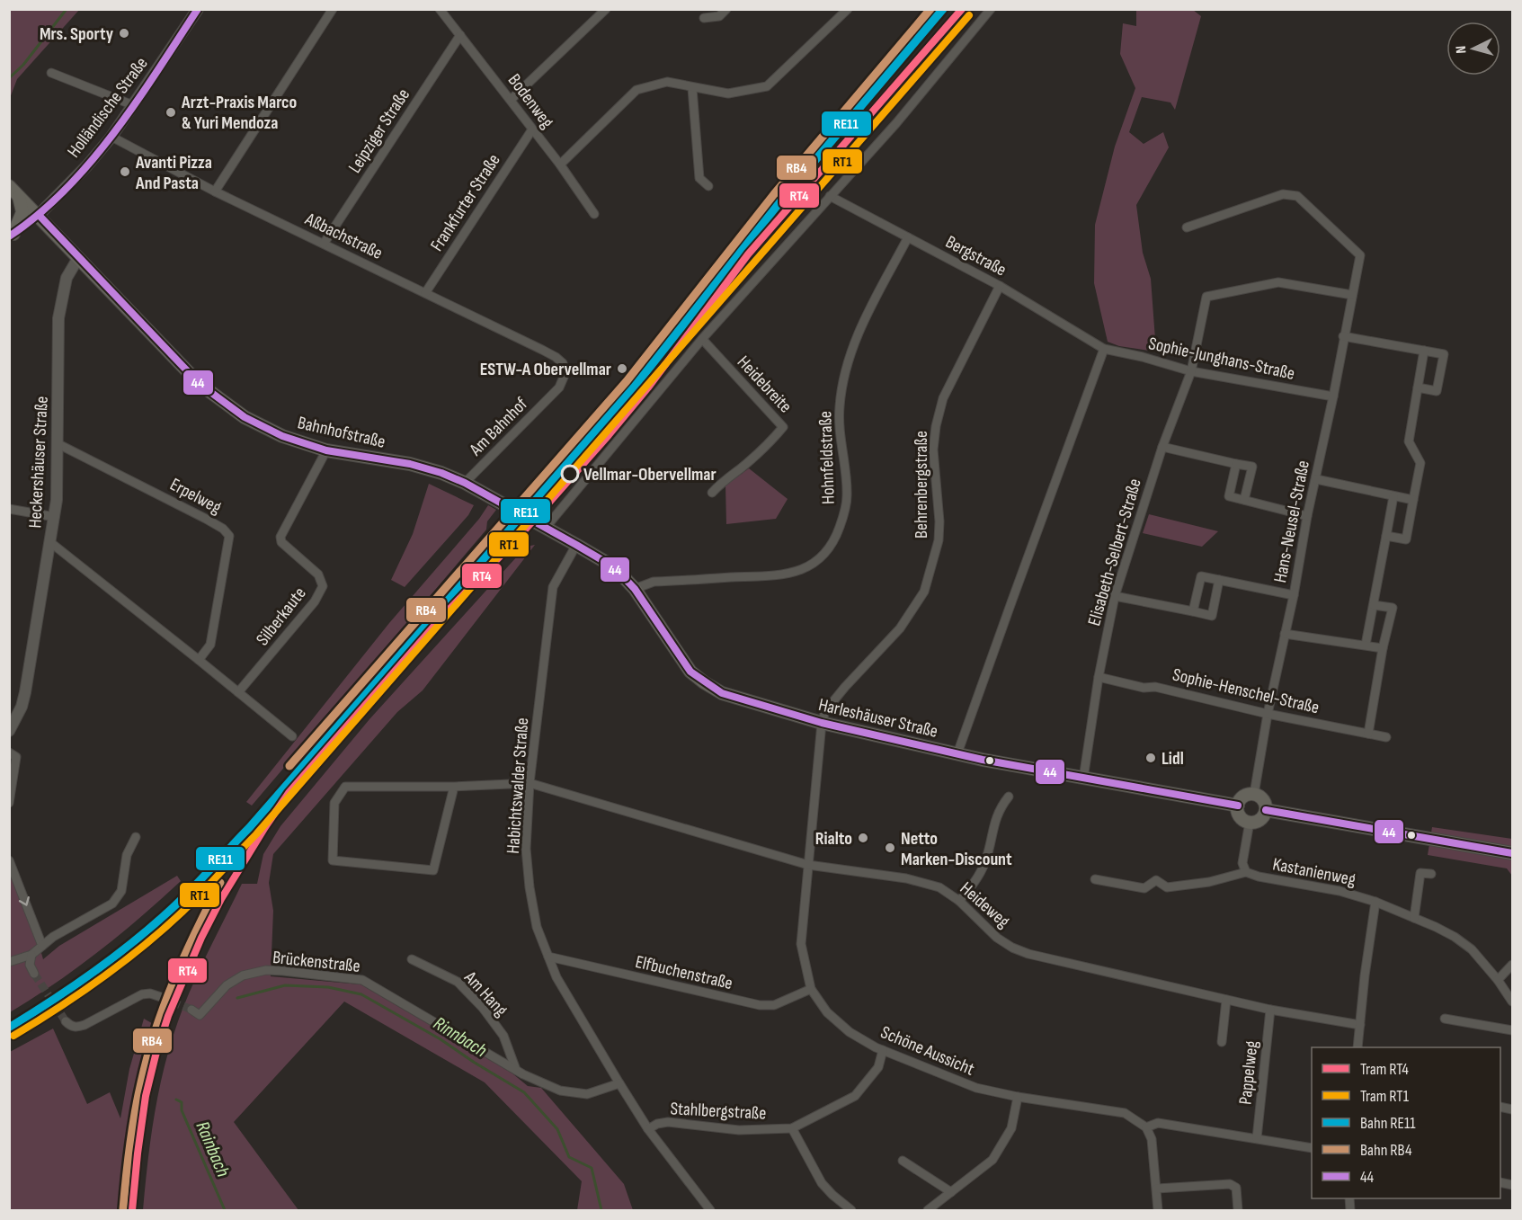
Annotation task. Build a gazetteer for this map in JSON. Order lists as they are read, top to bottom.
{
  "streets": {
    "main road": ["Bahnhofstraße", "Harleshäuser Straße"],
    "street": [
      "Bodenweg",
      "Holländische Straße",
      "Leipziger Straße",
      "Frankfurter Straße",
      "Aßbachstraße",
      "Bergstraße",
      "Sophie-Junghans-Straße",
      "Heidebreite",
      "Am Bahnhof",
      "Hohnfeldstraße",
      "Heckershäuser Straße",
      "Behrenbergstraße",
      "Erpelweg",
      "Hans-Neusel-Straße",
      "Elisabeth-Selbert-Straße",
      "Silberkaute",
      "Sophie-Henschel-Straße",
      "Habichtswalder Straße",
      "Kastanienweg",
      "Heideweg",
      "Brückenstraße",
      "Elfbuchenstraße",
      "Am Hang",
      "Schöne Aussicht",
      "Pappelweg",
      "Stahlbergstraße"
    ]
  },
  "crossings": [
    ["Bodenweg", "Leipziger Straße"],
    ["Bodenweg", "Frankfurter Straße"],
    ["Holländische Straße", "Aßbachstraße"],
    ["Holländische Straße", "Bahnhofstraße"],
    ["Leipziger Straße", "Aßbachstraße"],
    ["Frankfurter Straße", "Aßbachstraße"],
    ["Aßbachstraße", "Am Bahnhof"],
    ["Bergstraße", "Sophie-Junghans-Straße"],
    ["Bergstraße", "Hohnfeldstraße"],
    ["Bergstraße", "Behrenbergstraße"],
    ["Sophie-Junghans-Straße", "Hans-Neusel-Straße"],
    ["Sophie-Junghans-Straße", "Elisabeth-Selbert-Straße"],
    ["Am Bahnhof", "Bahnhofstraße"],
    ["Bahnhofstraße", "Heckershäuser Straße"],
    ["Bahnhofstraße", "Silberkaute"],
    ["Bahnhofstraße", "Harleshäuser Straße"],
    ["Bahnhofstraße", "Habichtswalder Straße"],
    ["Hohnfeldstraße", "Harleshäuser Straße"],
    ["Heckershäuser Straße", "Erpelweg"],
    ["Behrenbergstraße", "Harleshäuser Straße"],
    ["Behrenbergstraße", "Schöne Aussicht"],
    ["Hans-Neusel-Straße", "Elisabeth-Selbert-Straße"],
    ["Hans-Neusel-Straße", "Sophie-Henschel-Straße"],
    ["Hans-Neusel-Straße", "Harleshäuser Straße"],
    ["Hans-Neusel-Straße", "Kastanienweg"],
    ["Elisabeth-Selbert-Straße", "Sophie-Henschel-Straße"],
    ["Elisabeth-Selbert-Straße", "Harleshäuser Straße"],
    ["Harleshäuser Straße", "Habichtswalder Straße"],
    ["Harleshäuser Straße", "Kastanienweg"],
    ["Harleshäuser Straße", "Schöne Aussicht"],
    ["Habichtswalder Straße", "Heideweg"],
    ["Habichtswalder Straße", "Brückenstraße"],
    ["Habichtswalder Straße", "Elfbuchenstraße"],
    ["Habichtswalder Straße", "Stahlbergstraße"],
    ["Kastanienweg", "Heideweg"],
    ["Heideweg", "Schöne Aussicht"],
    ["Heideweg", "Pappelweg"],
    ["Brückenstraße", "Am Hang"],
    ["Elfbuchenstraße", "Schöne Aussicht"],
    ["Schöne Aussicht", "Stahlbergstraße"]
  ],
  "water": ["Rinnbach", "Rainbach"],
  "places": [
    "Mrs. Sporty",
    "Arzt-Praxis Marco & Yuri Mendoza",
    "Avanti Pizza And Pasta",
    "ESTW-A Obervellmar",
    "Vellmar-Obervellmar",
    "Lidl",
    "Rialto",
    "Netto Marken-Discount"
  ],
  "lines": [
    "tram line RT4",
    "rail line RE11",
    "rail line RB4",
    "transit line 44",
    "tram line RT1"
  ],
  "legend": [
    "Tram RT4",
    "Tram RT1",
    "Bahn RE11",
    "Bahn RB4",
    "44"
  ],
  "north": "left"
}
